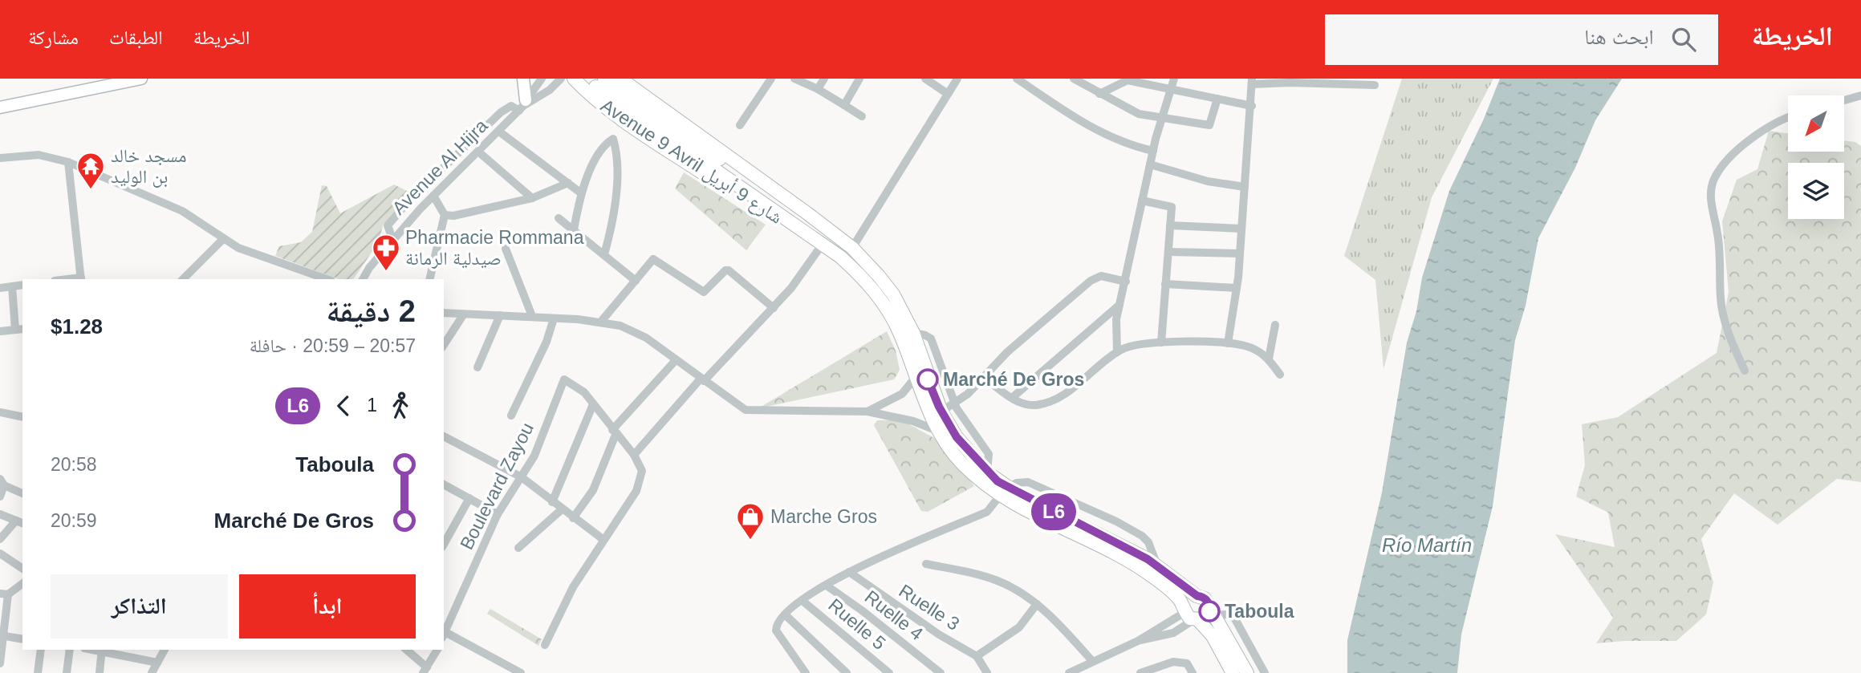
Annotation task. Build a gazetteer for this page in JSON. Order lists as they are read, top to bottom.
{
  "streets": {
    "highway": ["Avenue 9 Avril شارع 9 أبريل"],
    "street": [
      "Avenue Al Hijra",
      "Boulevard Zayou",
      "Ruelle 3",
      "Ruelle 4",
      "Ruelle 5"
    ]
  },
  "water": ["Río Martín"],
  "places": {
    "temple": ["مسجد خالد بن الوليد"],
    "pharmacy": ["Pharmacie Rommana صيدلية الرمانة"],
    "other": ["Marché De Gros", "Taboula"],
    "shop": ["Marche Gros"]
  },
  "lines": ["bus line L6"],
  "north": "bottom left",
  "page": {
    "header": "الخريطة",
    "search": "ابحث هنا",
    "nav": ["الخريطة", "الطبقات", "مشاركة"],
    "on_map": "L6",
    "heading": ["2 دقيقة", "20:57 – 20:59 · حافلة", "$1.28"],
    "legs": ["1", "L6"],
    "list": [
      {
        "name": "Taboula",
        "value": "20:58"
      },
      {
        "name": "Marché De Gros",
        "value": "20:59"
      }
    ],
    "buttons": ["ابدأ", "التذاكر"]
  }
}
